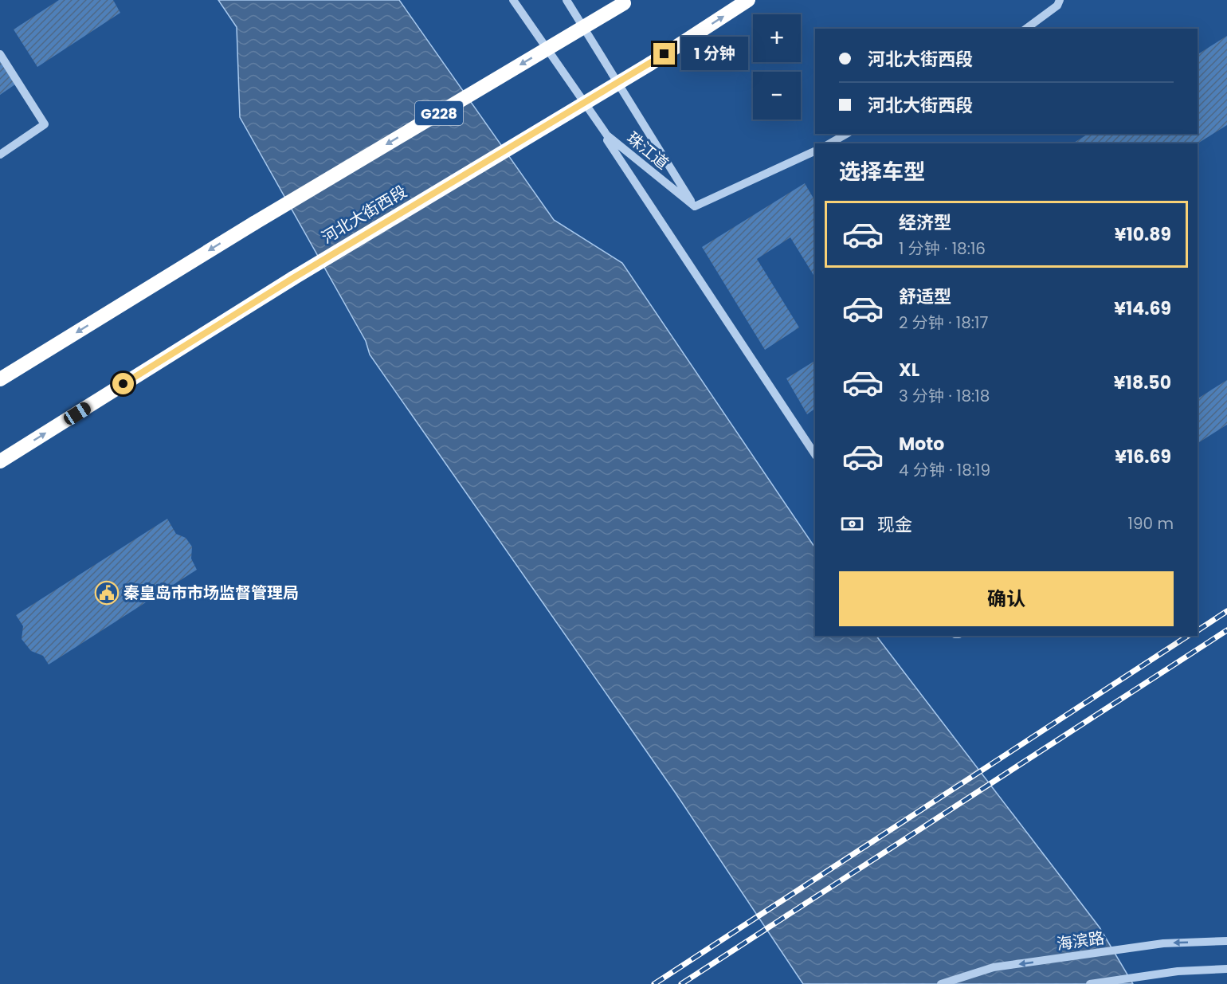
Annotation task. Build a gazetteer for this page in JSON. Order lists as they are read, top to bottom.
{
  "streets": {
    "highway": ["G228", "河北大街西段"],
    "street": ["珠江道", "海滨路"]
  },
  "places": {
    "public building": ["秦皇岛市市场监督管理局"]
  },
  "page": {
    "map_buttons": ["+", "−"],
    "banner": ["河北大街西段", "河北大街西段"],
    "bubble": "1 分钟",
    "heading": "选择车型",
    "list": [
      {
        "name": "经济型",
        "note": "1 分钟 · 18:16",
        "value": "¥10.89"
      },
      {
        "name": "舒适型",
        "note": "2 分钟 · 18:17",
        "value": "¥14.69"
      },
      {
        "name": "XL",
        "note": "3 分钟 · 18:18",
        "value": "¥18.50"
      },
      {
        "name": "Moto",
        "note": "4 分钟 · 18:19",
        "value": "¥16.69"
      }
    ],
    "pay": ["现金", "190 m"],
    "buttons": "确认"
  }
}
